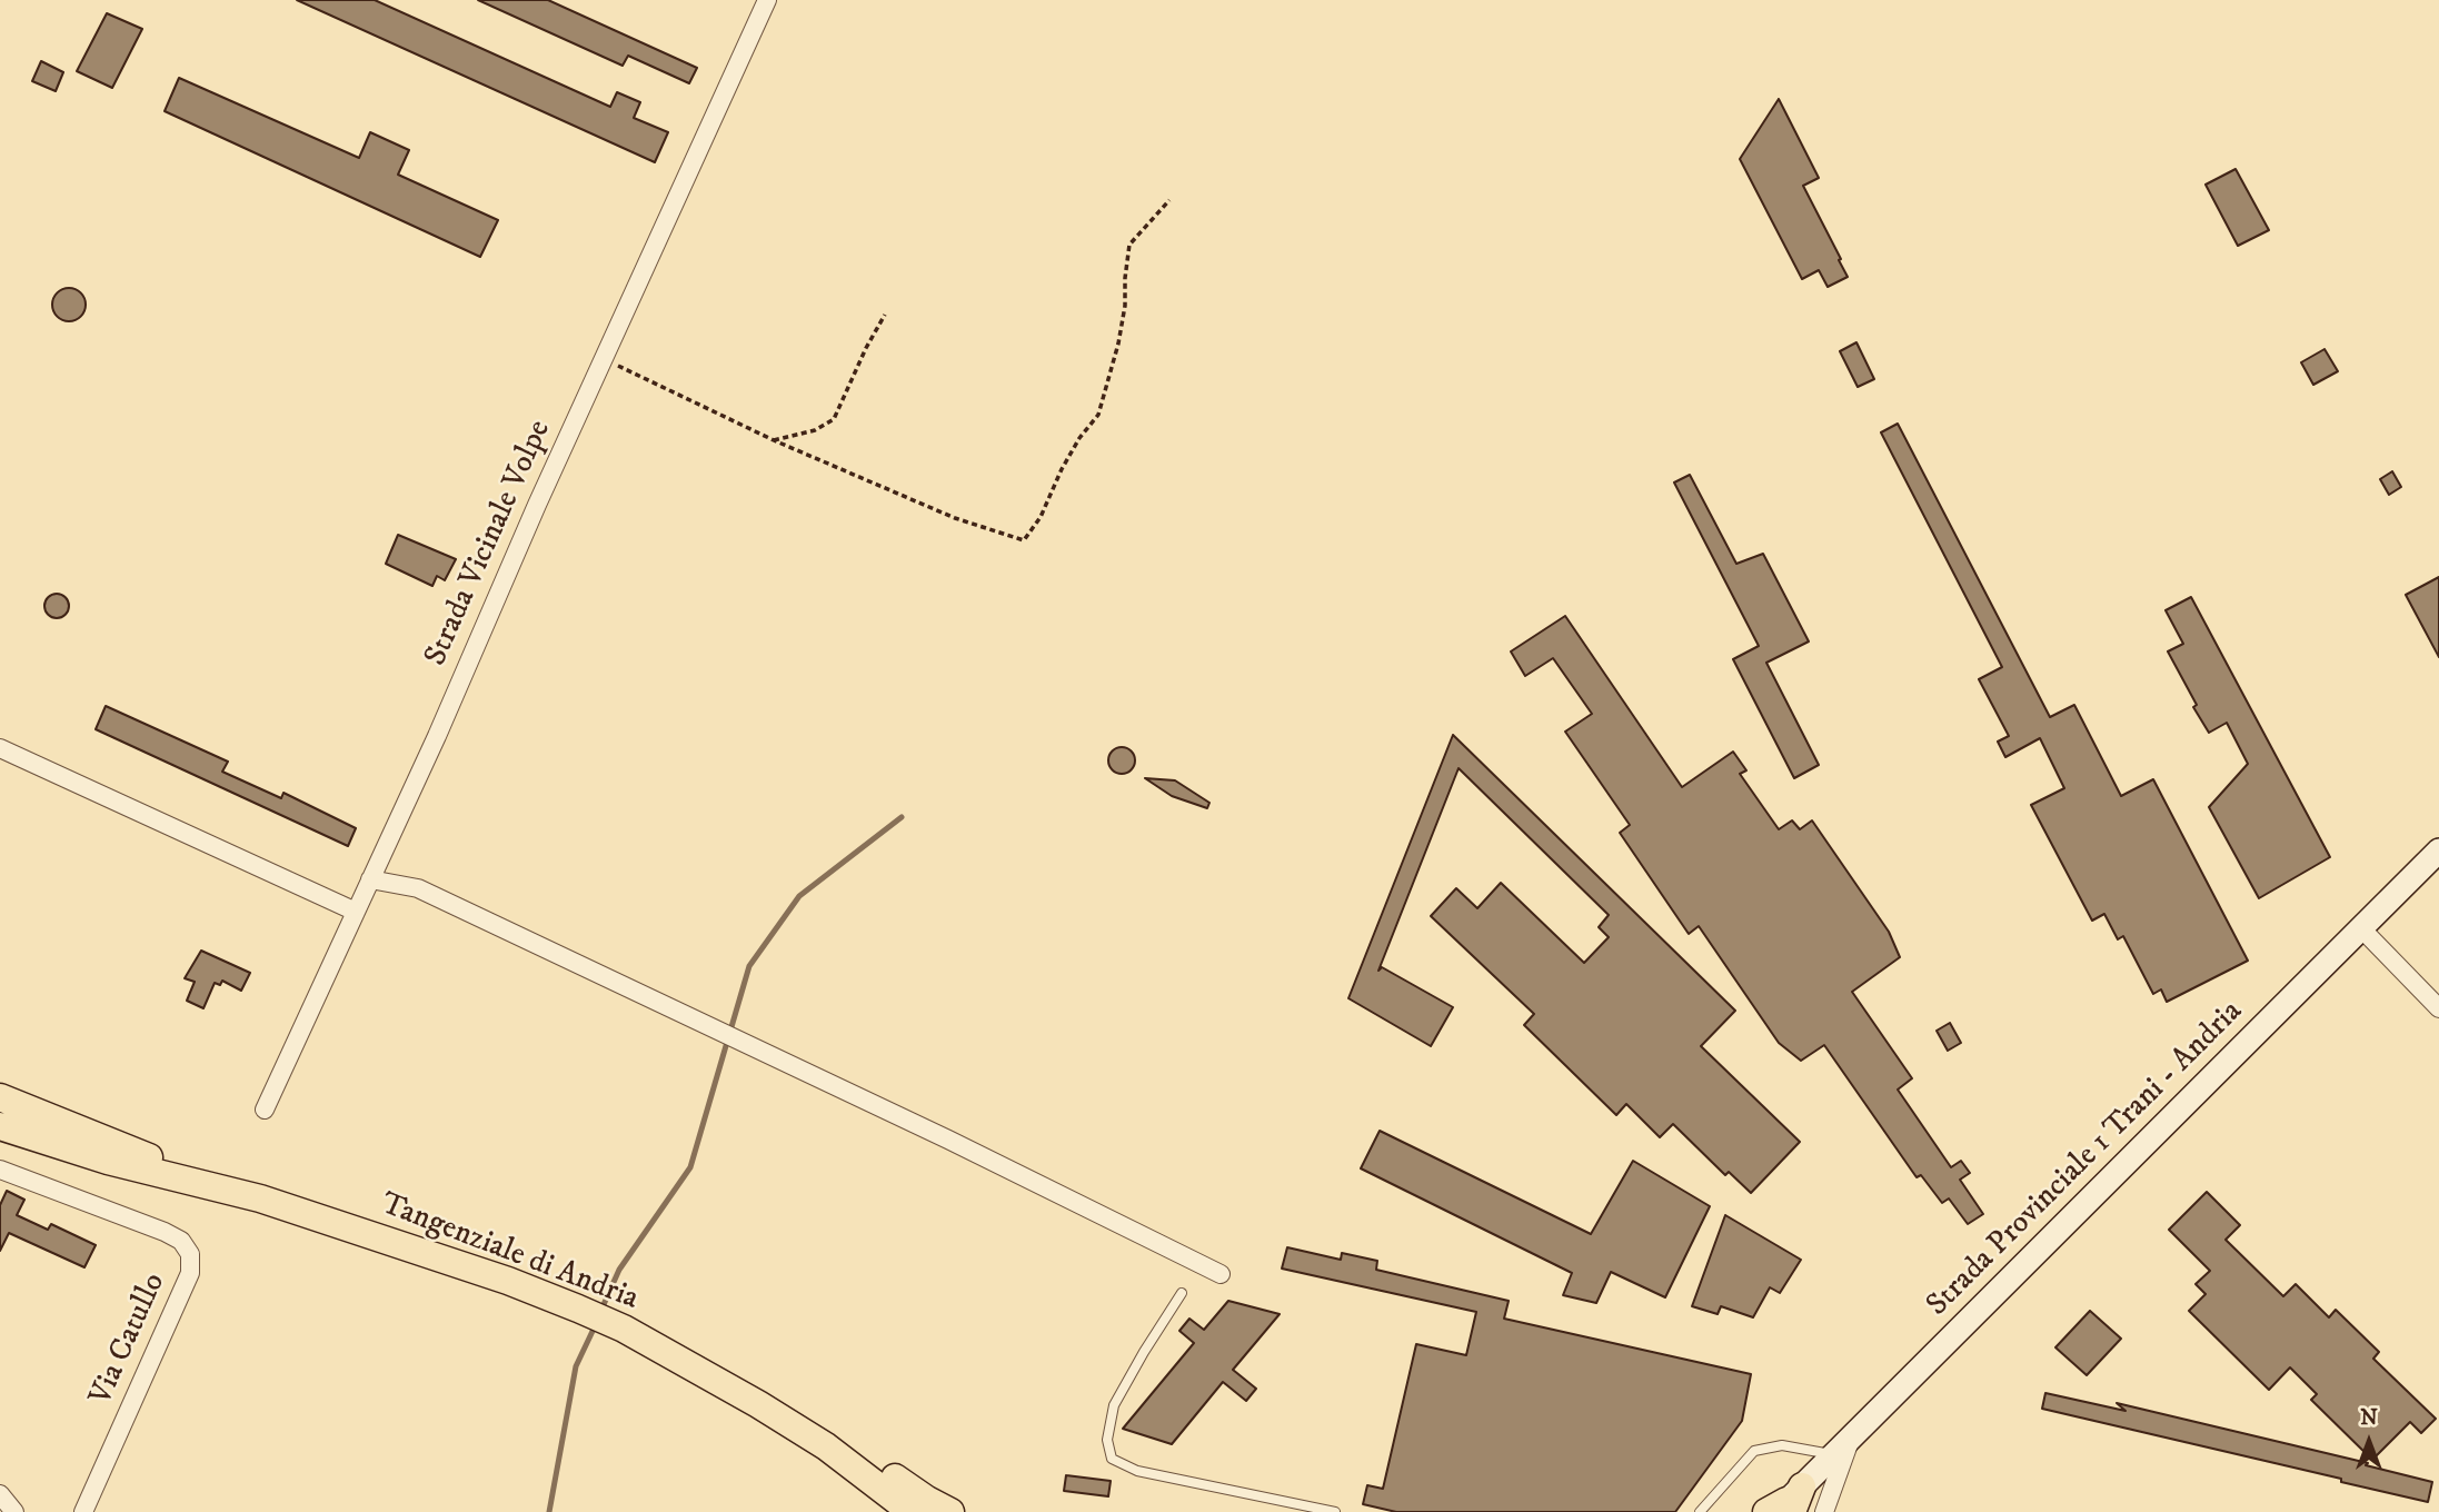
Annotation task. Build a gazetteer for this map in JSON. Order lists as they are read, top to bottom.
{
  "streets": {
    "main road": ["Strada Provinciale 1 Trani - Andria", "Tangenziale di Andria"],
    "street": ["Strada Vicinale Volpe", "Via Catullo"]
  },
  "north": "top"
}
